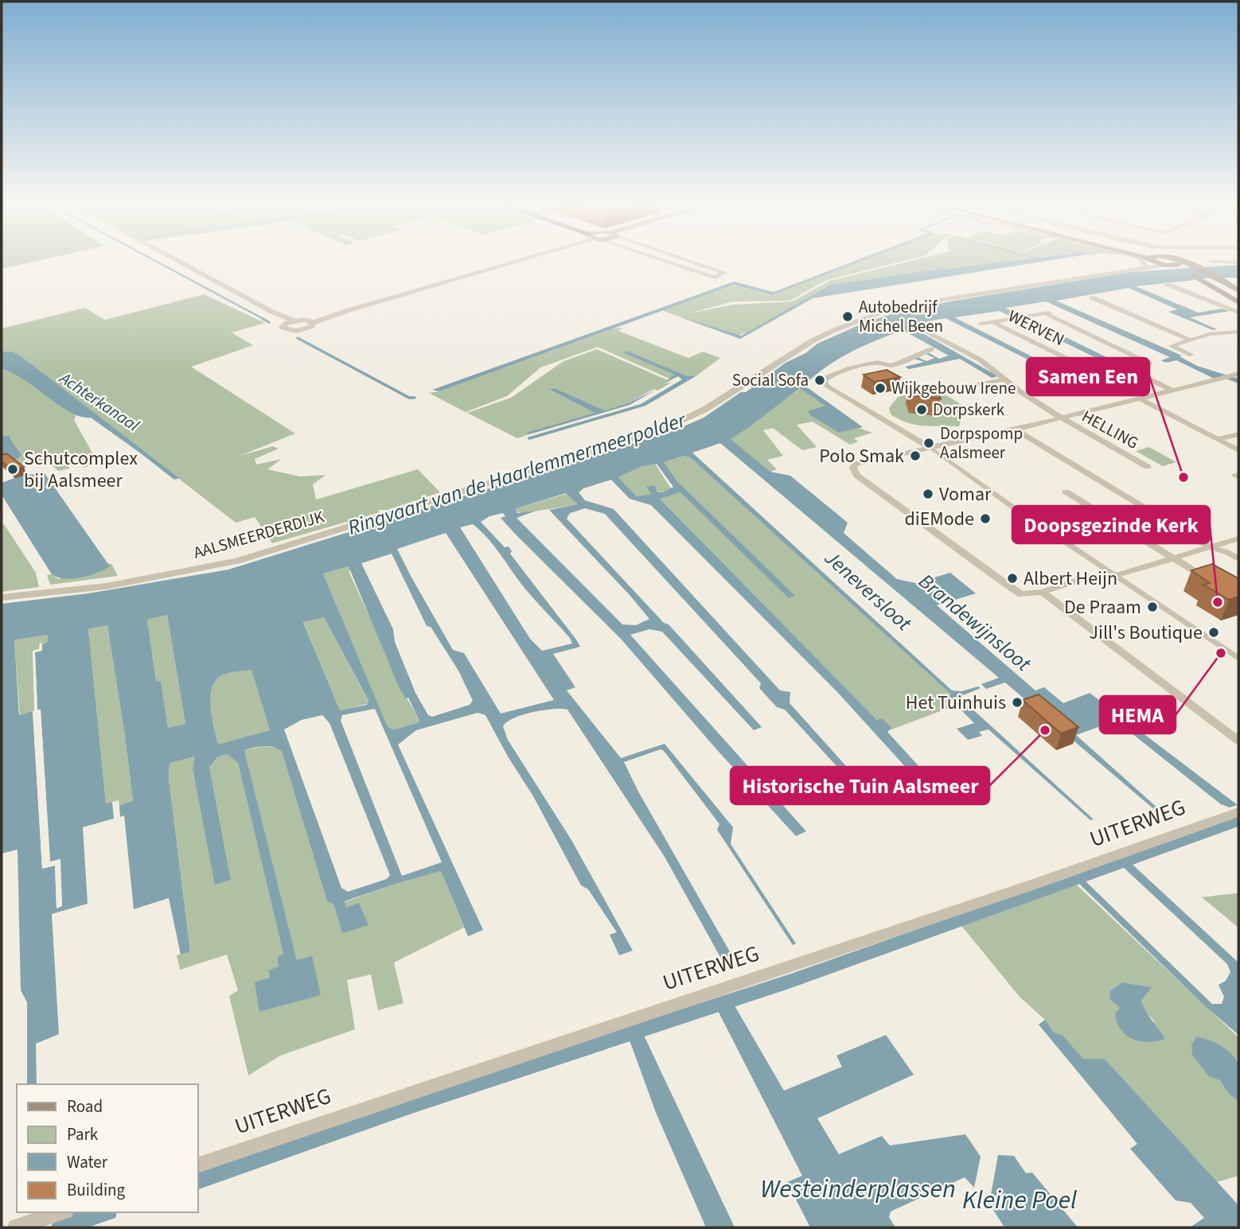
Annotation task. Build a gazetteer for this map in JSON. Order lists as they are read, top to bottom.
{
  "streets": {
    "street": [
      "WERVEN",
      "HELLING",
      "AALSMEERDERDIJK",
      "UITERWEG"
    ]
  },
  "water": [
    "Achterkanaal",
    "Ringvaart van de Haarlemmermeerpolder",
    "Jeneversloot",
    "Brandewijnsloot",
    "Westeinderplassen",
    "Kleine Poel"
  ],
  "places": [
    "Autobedrijf Michel Been",
    "Social Sofa",
    "Wijkgebouw Irene",
    "Dorpskerk",
    "Dorpspomp Aalsmeer",
    "Polo Smak",
    "Schutcomplex bij Aalsmeer",
    "Samen Een",
    "Vomar",
    "diEMode",
    "Albert Heijn",
    "Doopsgezinde Kerk",
    "De Praam",
    "Jill's Boutique",
    "HEMA",
    "Het Tuinhuis",
    "Historische Tuin Aalsmeer"
  ],
  "legend": [
    "Road",
    "Park",
    "Water",
    "Building"
  ]
}
